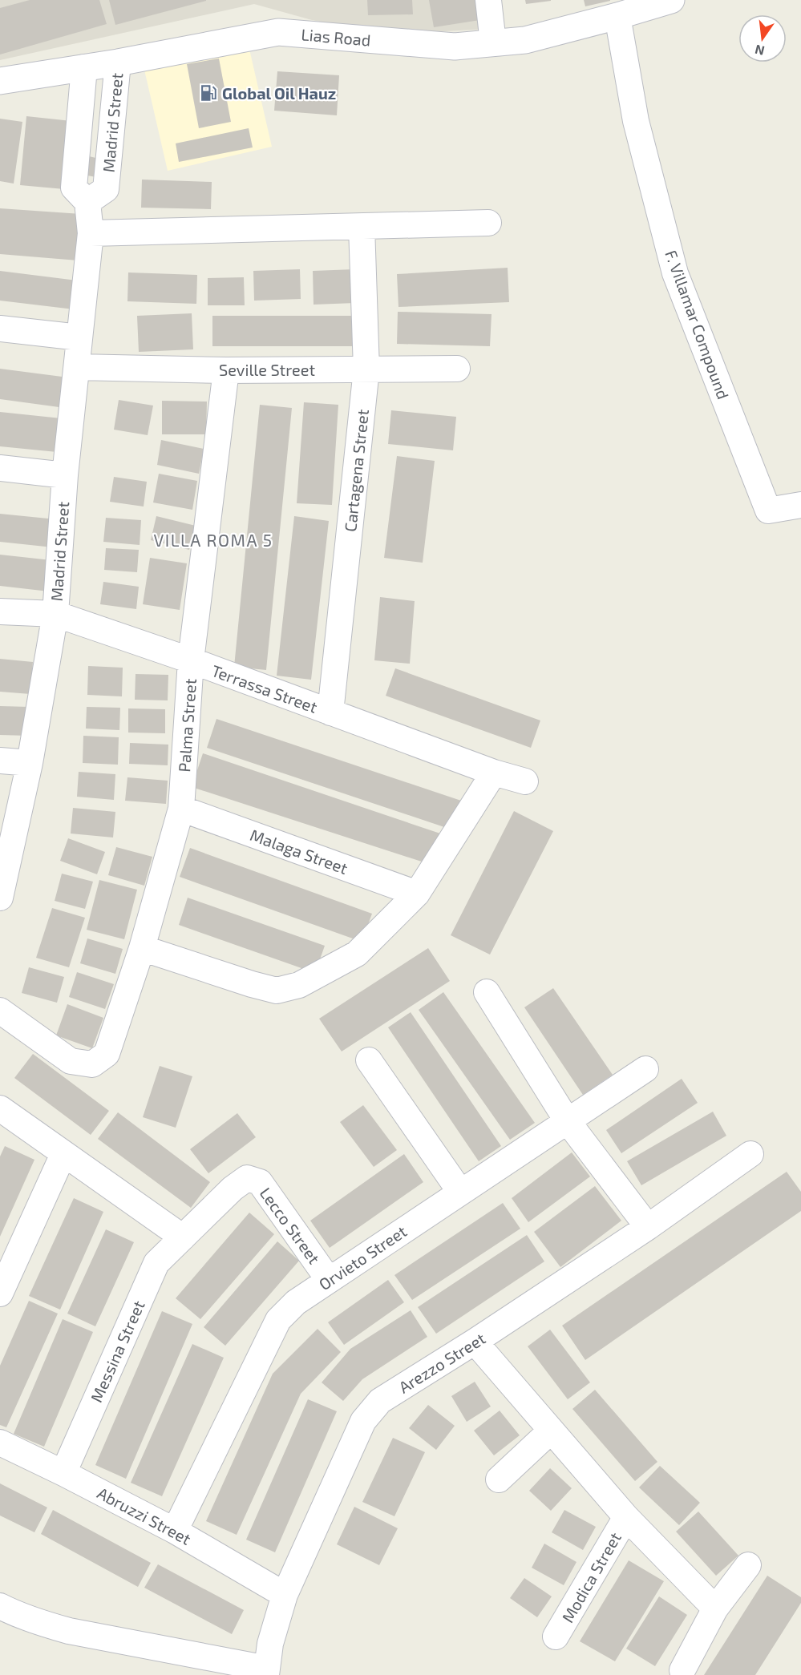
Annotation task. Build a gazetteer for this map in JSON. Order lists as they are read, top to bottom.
{
  "streets": {
    "main road": ["Lias Road"],
    "street": [
      "Madrid Street",
      "F. Villamar Compound",
      "Seville Street",
      "Cartagena Street",
      "Terrassa Street",
      "Palma Street",
      "Malaga Street",
      "Lecco Street",
      "Orvieto Street",
      "Messina Street",
      "Arezzo Street",
      "Abruzzi Street",
      "Modica Street"
    ]
  },
  "crossings": [
    ["Lias Road", "Madrid Street"],
    ["Lias Road", "F. Villamar Compound"],
    ["Madrid Street", "Seville Street"],
    ["Madrid Street", "Terrassa Street"],
    ["Seville Street", "Cartagena Street"],
    ["Seville Street", "Palma Street"],
    ["Cartagena Street", "Terrassa Street"],
    ["Terrassa Street", "Palma Street"],
    ["Palma Street", "Malaga Street"],
    ["Lecco Street", "Orvieto Street"],
    ["Lecco Street", "Messina Street"],
    ["Orvieto Street", "Abruzzi Street"],
    ["Messina Street", "Abruzzi Street"],
    ["Arezzo Street", "Abruzzi Street"]
  ],
  "districts": ["VILLA ROMA 5"],
  "places": {
    "fuel station": ["Global Oil Hauz"]
  },
  "north": "bottom"
}
